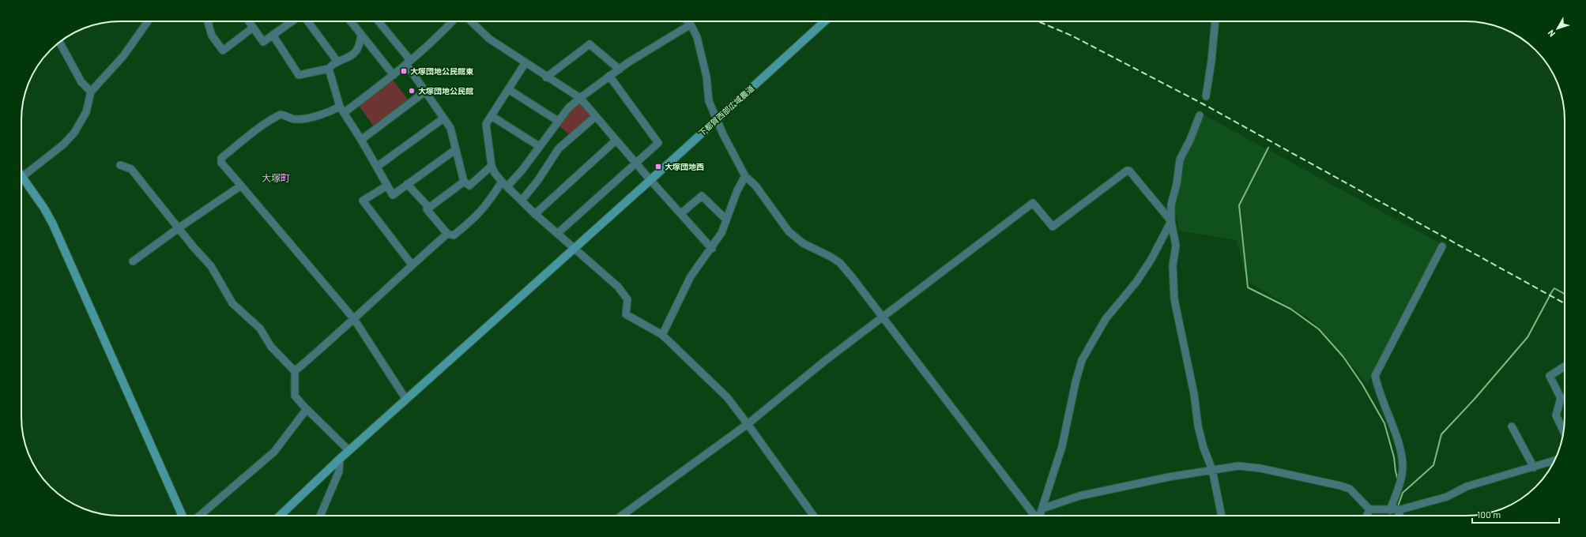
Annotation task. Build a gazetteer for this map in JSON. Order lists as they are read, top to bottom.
{
  "streets": {
    "street": ["下都賀西部広域農道"]
  },
  "districts": ["大塚町"],
  "places": {
    "transit": ["大塚団地公民館東", "大塚団地西"],
    "other": ["大塚団地公民館"]
  },
  "scale_bar": "100 m",
  "north": "bottom left"
}
